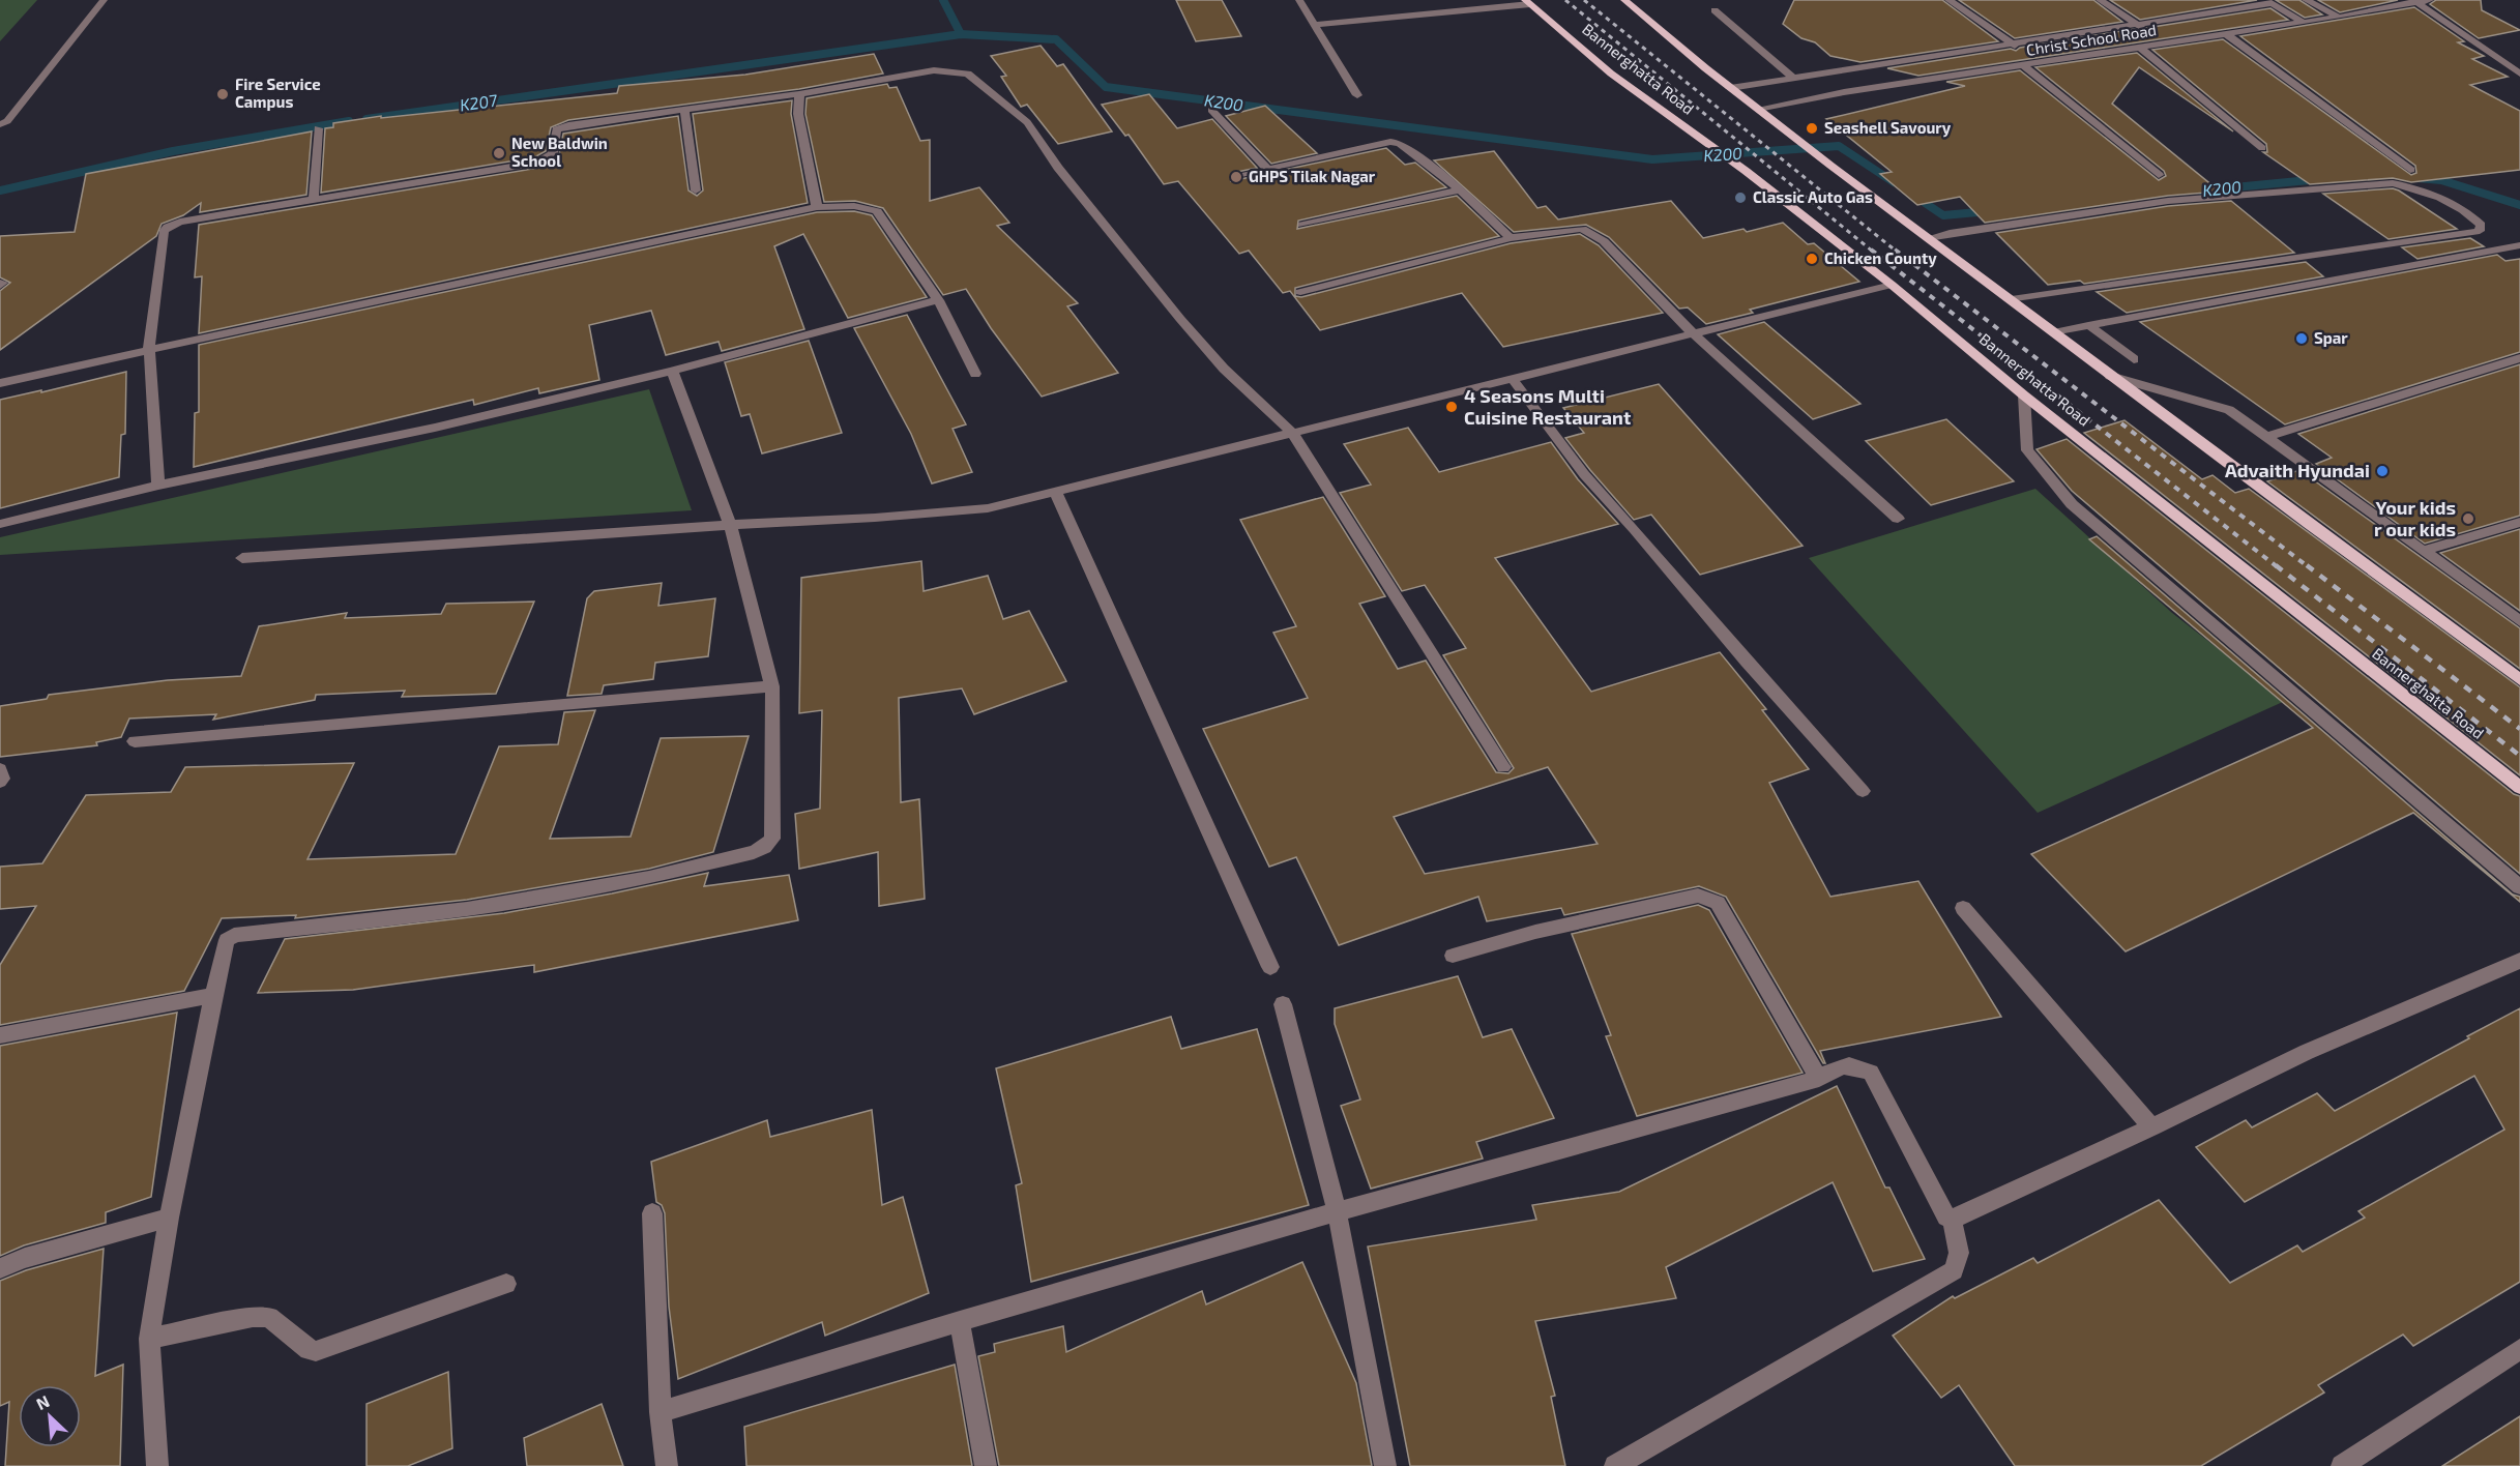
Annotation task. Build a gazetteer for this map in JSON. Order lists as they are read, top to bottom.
{
  "streets": {
    "main road": ["Bannerghatta Road"],
    "street": ["Christ School Road"]
  },
  "water": ["K207", "K200"],
  "places": [
    "Fire Service Campus",
    "Seashell Savoury",
    "New Baldwin School",
    "GHPS Tilak Nagar",
    "Classic Auto Gas",
    "Chicken County",
    "Spar",
    "4 Seasons Multi Cuisine Restaurant",
    "Advaith Hyundai",
    "Your kids r our kids"
  ],
  "north": "top left"
}
